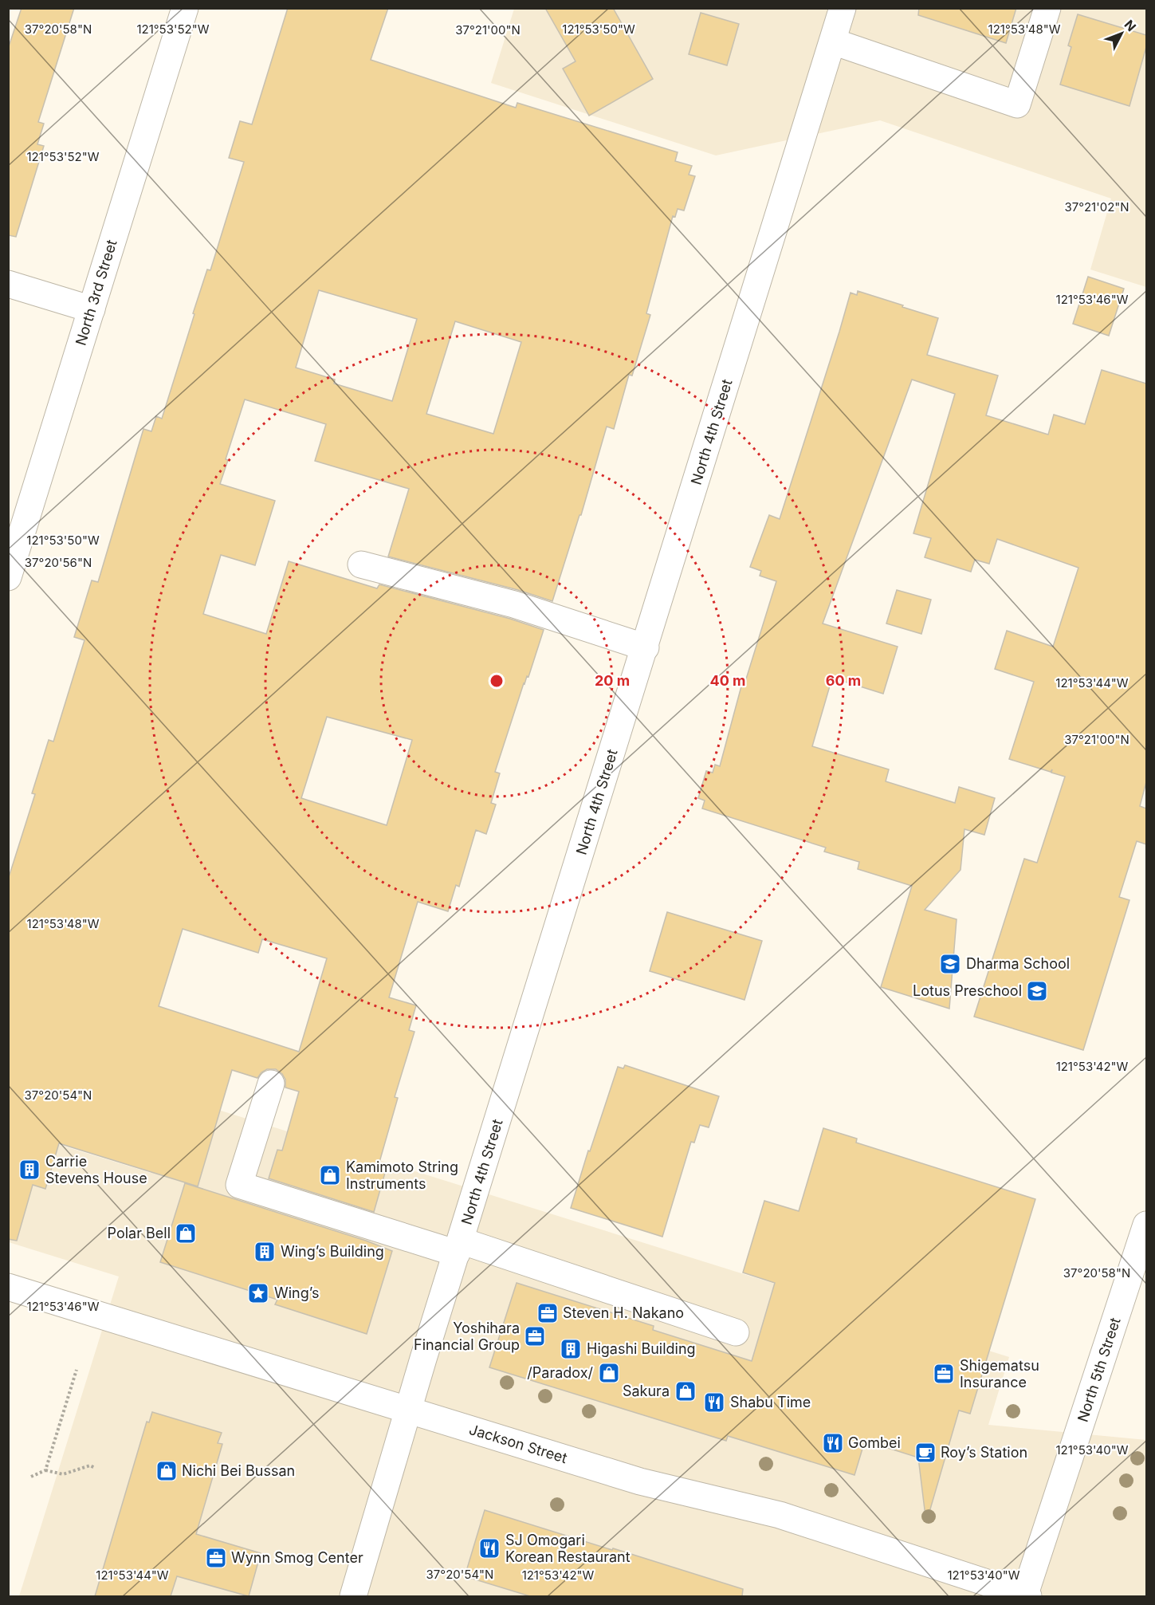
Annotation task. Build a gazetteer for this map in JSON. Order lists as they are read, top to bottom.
{
  "streets": {
    "street": [
      "North 3rd Street",
      "North 4th Street",
      "North 5th Street",
      "Jackson Street"
    ]
  },
  "crossings": [
    ["North 4th Street", "Jackson Street"],
    ["North 5th Street", "Jackson Street"]
  ],
  "places": {
    "school or university": ["Dharma School", "Lotus Preschool"],
    "building": ["Carrie Stevens House", "Wing’s Building", "Higashi Building"],
    "shop": [
      "Kamimoto String Instruments",
      "Polar Bell",
      "/Paradox/",
      "Sakura",
      "Nichi Bei Bussan"
    ],
    "place": ["Wing’s"],
    "office": [
      "Steven H. Nakano",
      "Yoshihara Financial Group",
      "Shigematsu Insurance",
      "Wynn Smog Center"
    ],
    "restaurant": ["Shabu Time", "Gombei", "SJ Omogari Korean Restaurant"],
    "cafe": ["Roy’s Station"]
  },
  "north": "top right",
  "coordinates": [
    "37°20'58\"N",
    "121°53'48\"W",
    "121°53'52\"W",
    "121°53'50\"W",
    "37°21'00\"N",
    "37°21'02\"N",
    "121°53'46\"W",
    "37°20'56\"N",
    "121°53'44\"W",
    "121°53'42\"W",
    "37°20'54\"N",
    "121°53'40\"W"
  ],
  "rings": ["20 m", "40 m", "60 m"]
}
